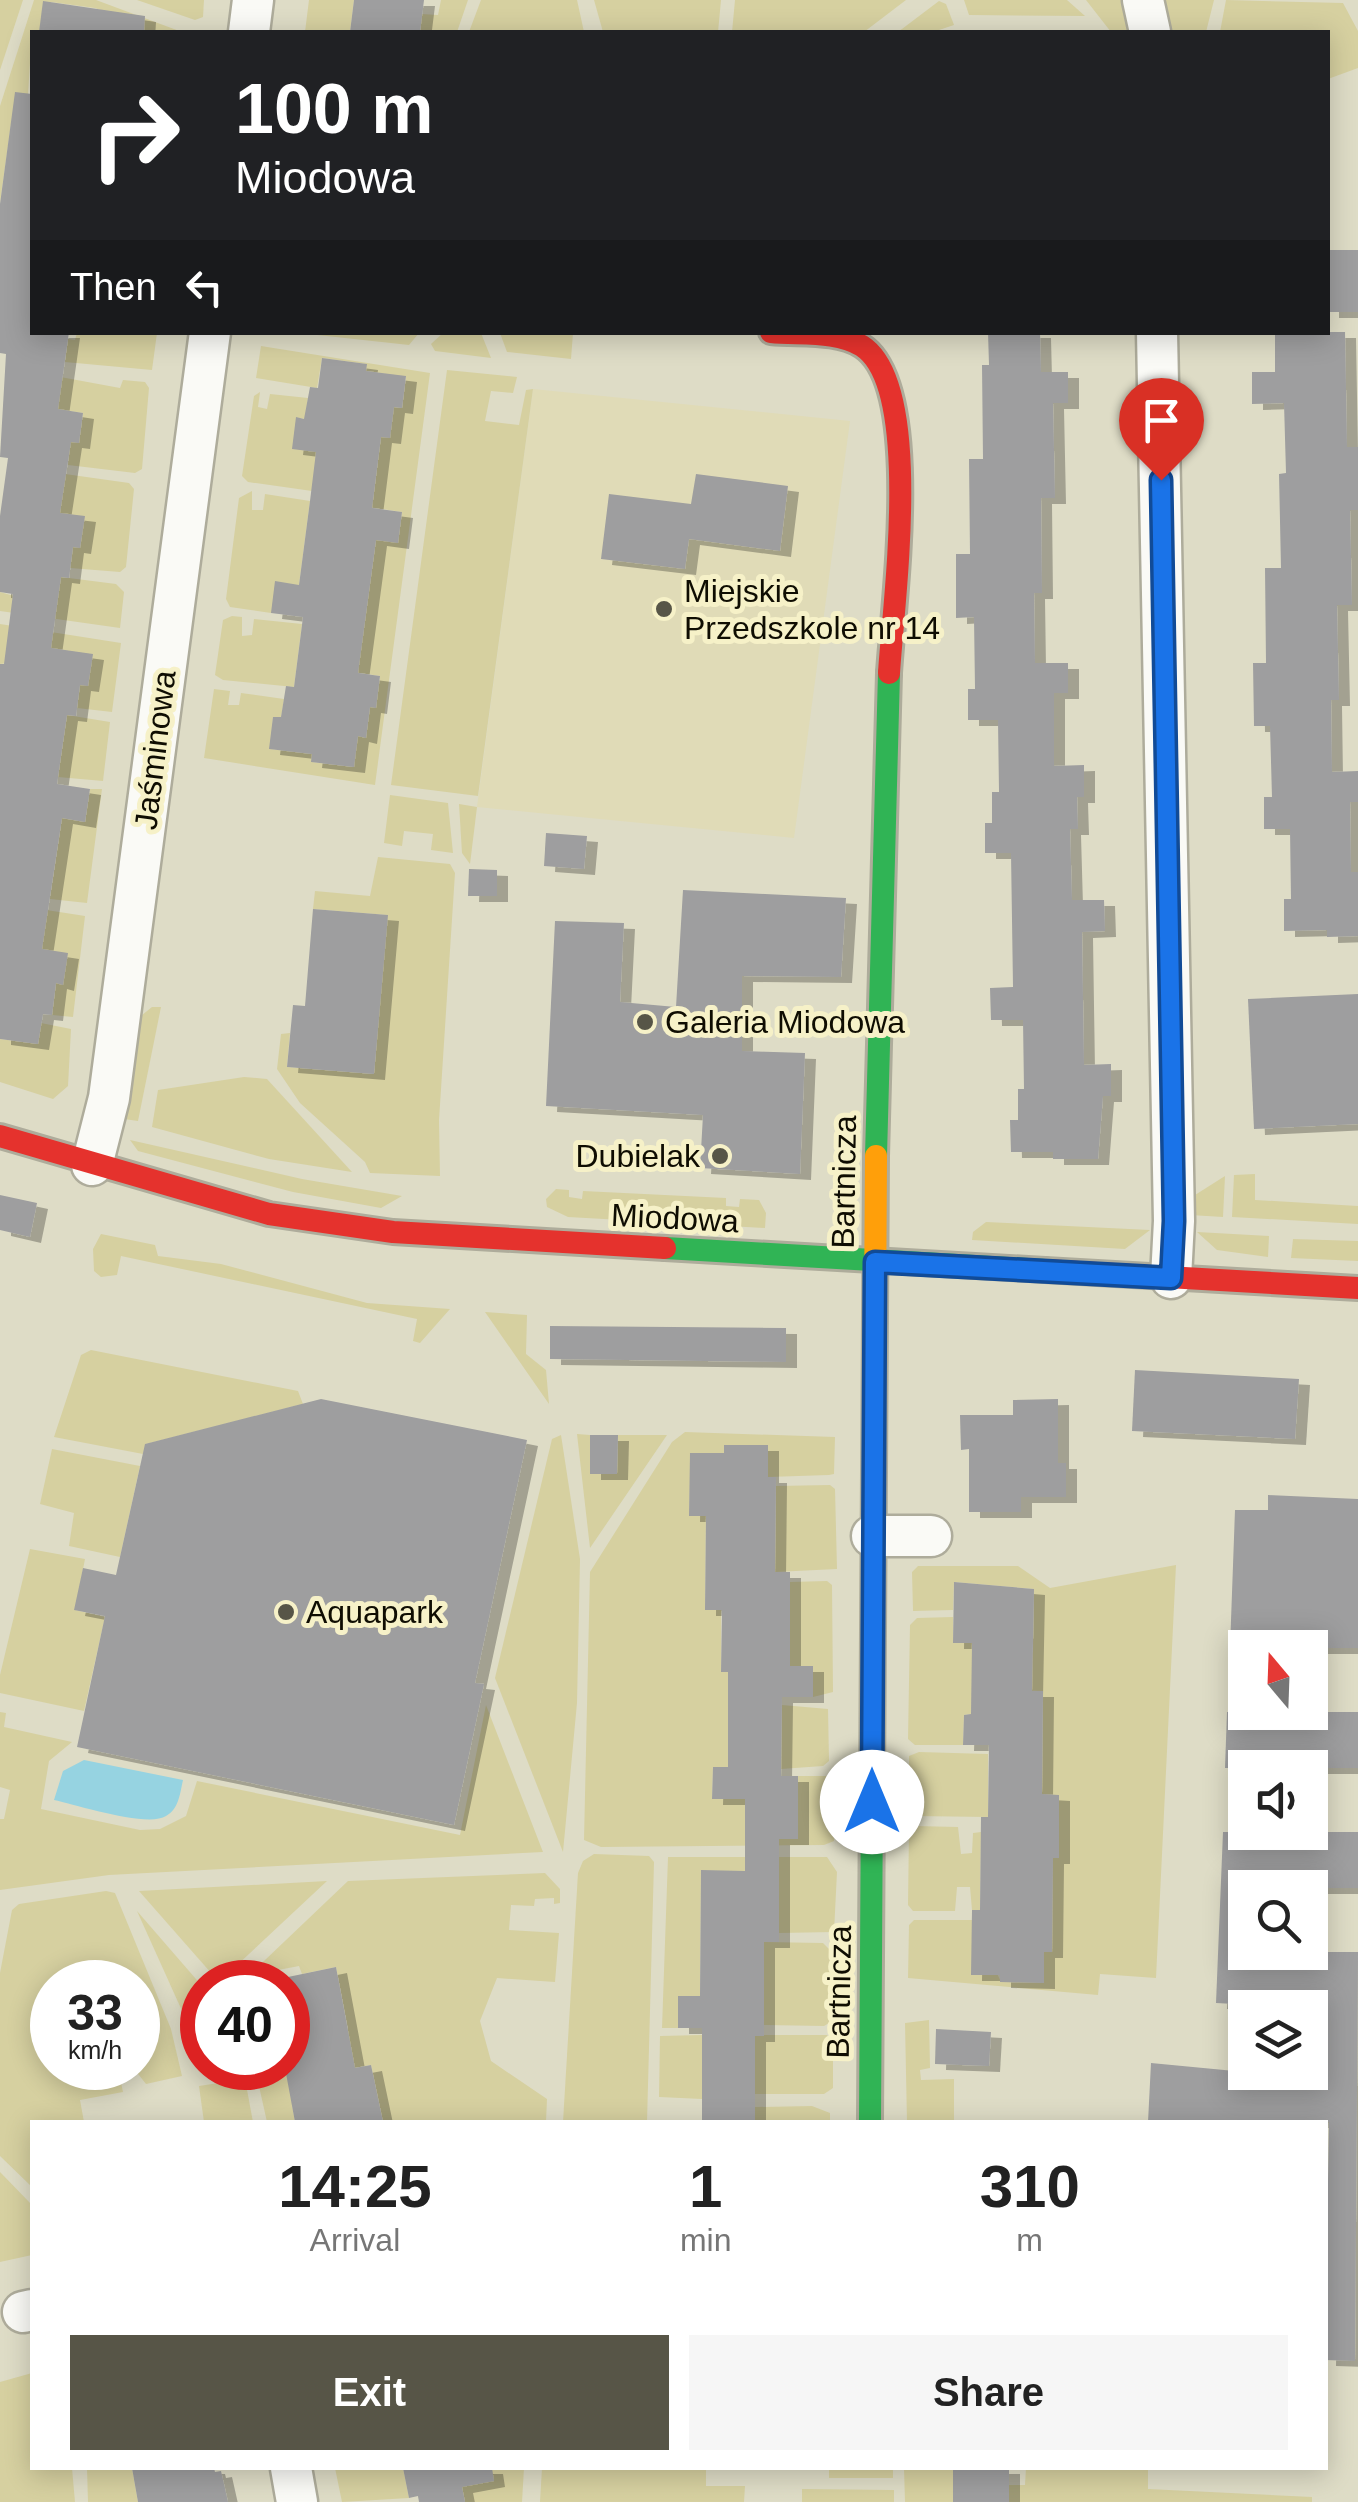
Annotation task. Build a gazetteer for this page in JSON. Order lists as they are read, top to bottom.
{
  "streets": {
    "street": ["Jaśminowa", "Bartnicza", "Miodowa"]
  },
  "crossings": [
    ["Jaśminowa", "Miodowa"],
    ["Bartnicza", "Miodowa"]
  ],
  "places": [
    "Miejskie Przedszkole nr 14",
    "Galeria Miodowa",
    "Dubielak",
    "Aquapark"
  ],
  "north": "top",
  "page": {
    "turn": ["100 m", "Miodowa"],
    "then": "Then",
    "speed": "33 km/h",
    "limit": "40",
    "eta": [
      "14:25",
      "Arrival",
      "1",
      "min",
      "310",
      "m"
    ],
    "buttons": ["Exit", "Share"]
  }
}
